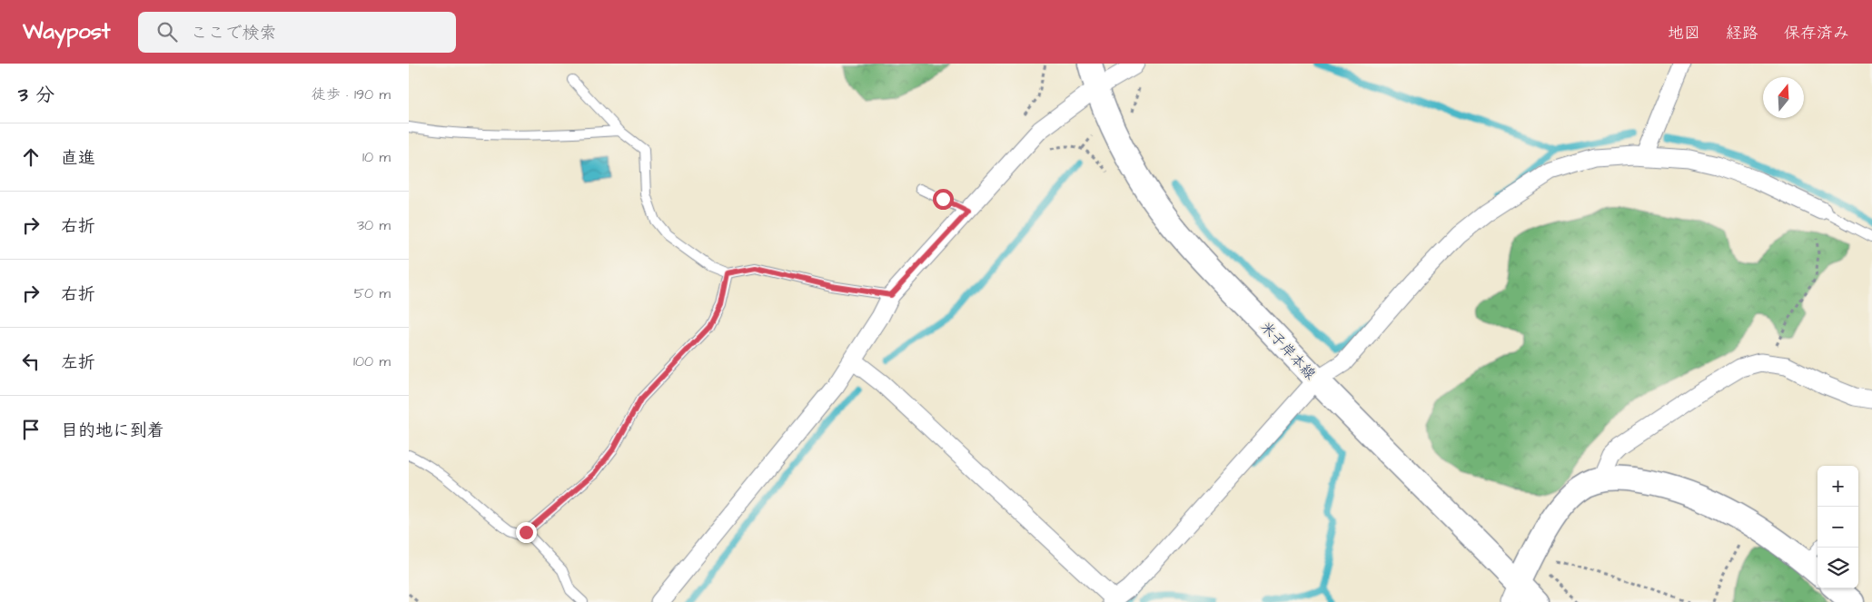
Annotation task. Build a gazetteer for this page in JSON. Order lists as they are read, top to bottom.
{
  "streets": {
    "main road": ["米子岸本線"]
  },
  "north": "top",
  "page": {
    "header": "Waypost",
    "search": "ここで検索",
    "nav": ["地図", "経路", "保存済み"],
    "heading": ["3 分", "徒歩 · 190 m"],
    "list": [
      ["直進", "10 m"],
      ["右折", "30 m"],
      ["右折", "50 m"],
      ["左折", "100 m"],
      "目的地に到着"
    ],
    "map_buttons": ["+", "−"]
  }
}
